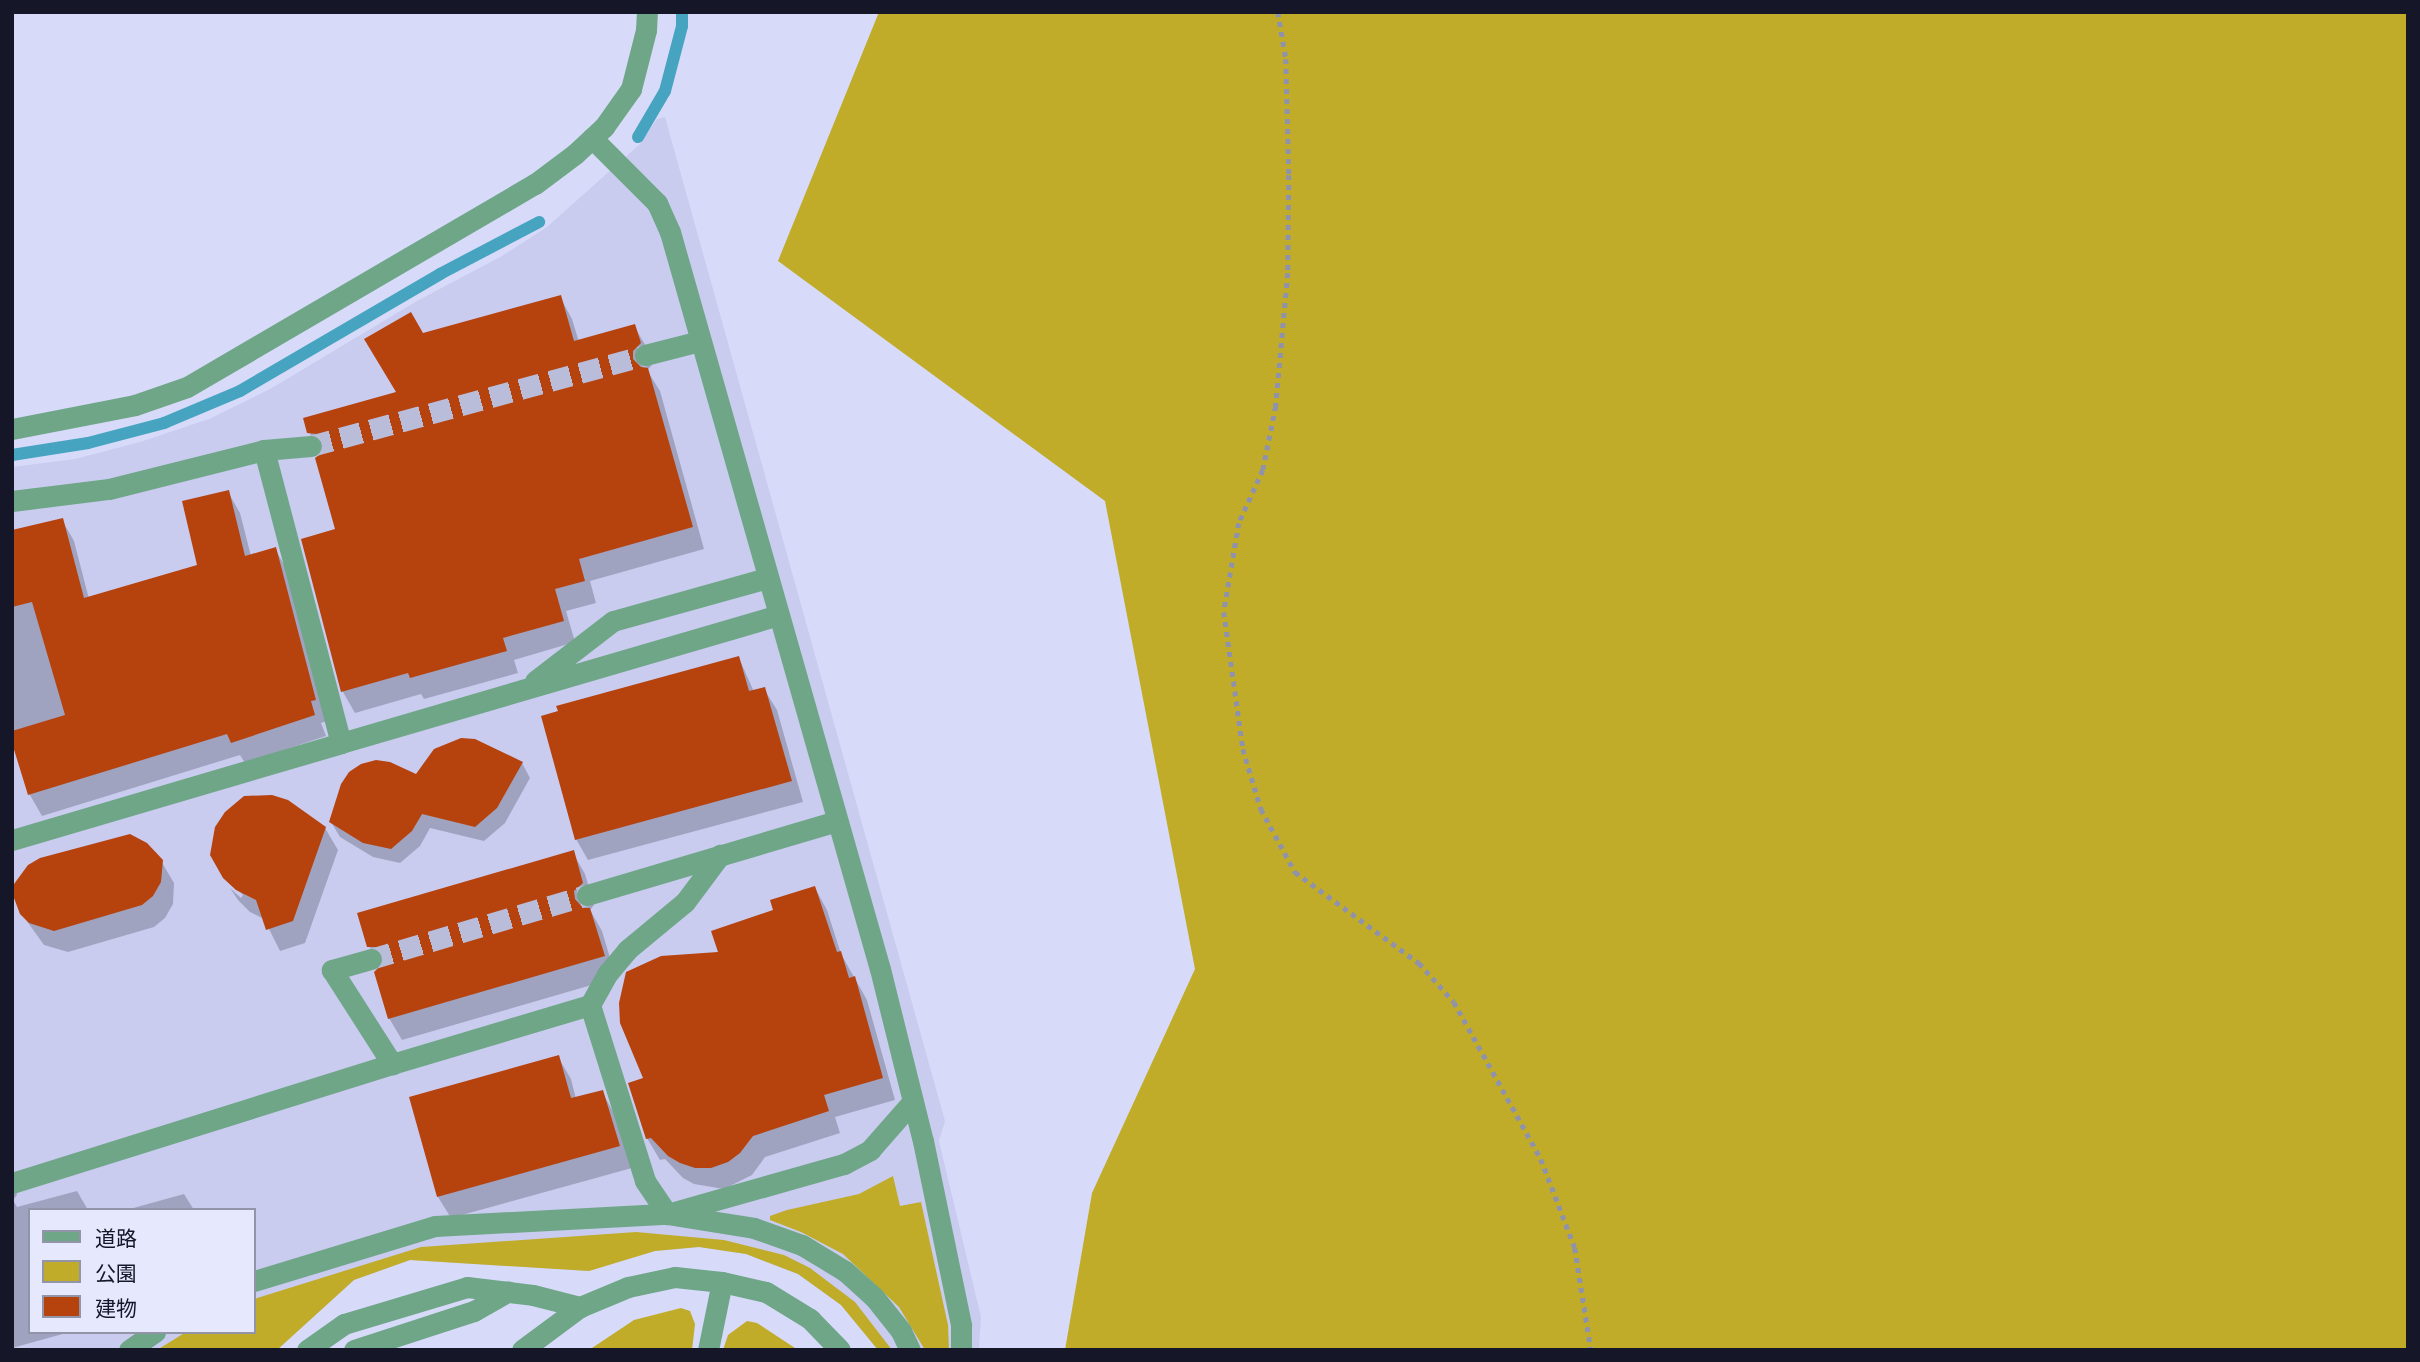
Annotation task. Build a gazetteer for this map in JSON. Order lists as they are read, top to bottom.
{
  "legend": ["道路", "公園", "建物"]
}
